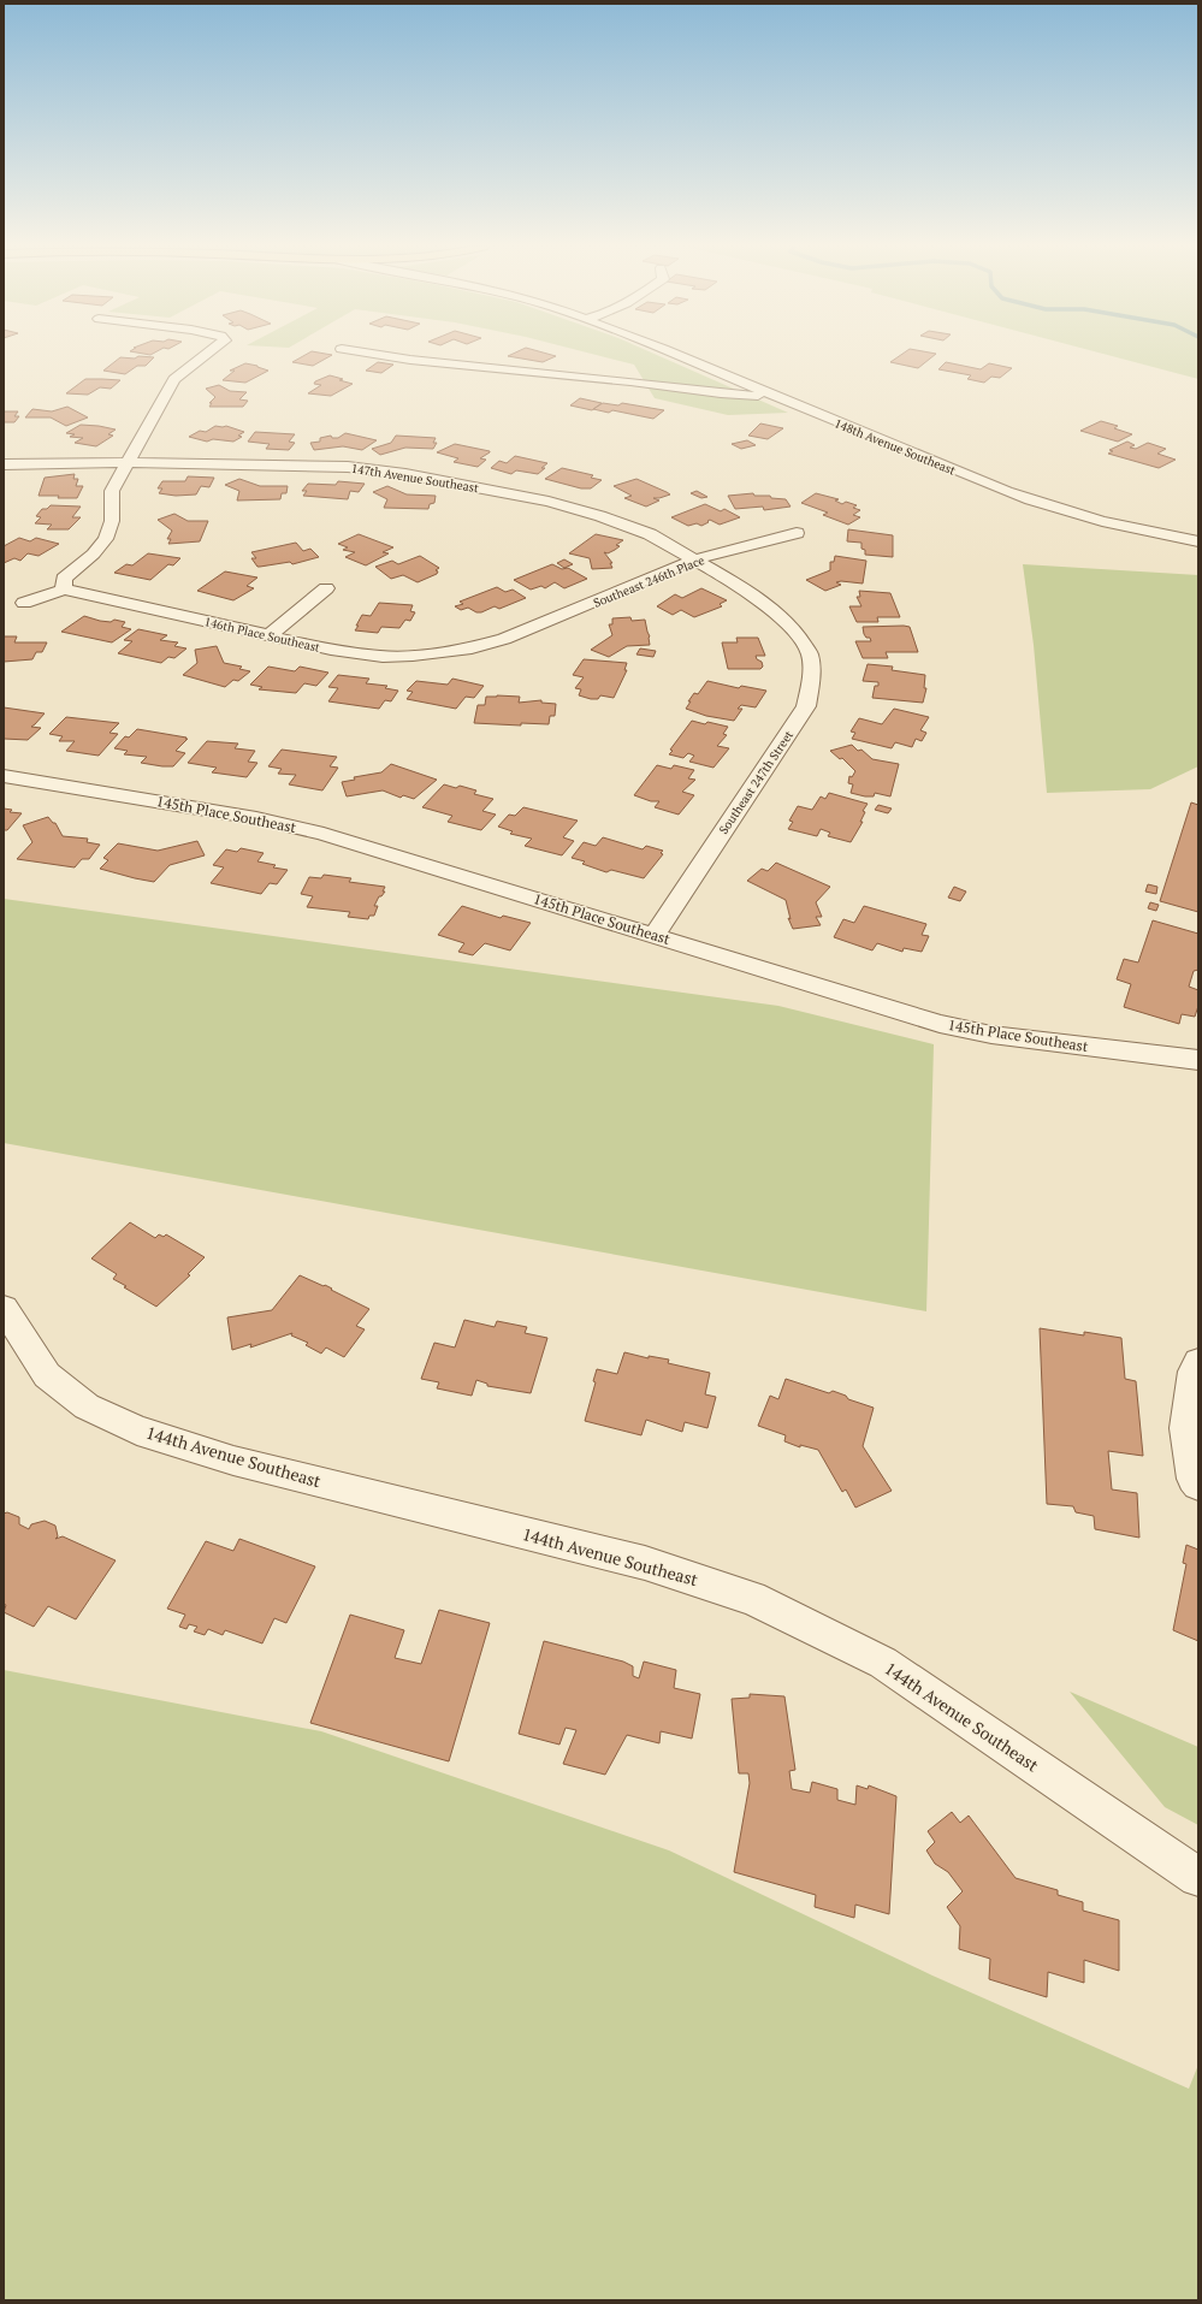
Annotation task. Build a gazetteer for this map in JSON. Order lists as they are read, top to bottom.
{
  "streets": {
    "street": [
      "148th Avenue Southeast",
      "147th Avenue Southeast",
      "Southeast 246th Place",
      "146th Place Southeast",
      "Southeast 247th Street",
      "145th Place Southeast",
      "144th Avenue Southeast"
    ]
  },
  "crossings": [
    ["147th Avenue Southeast", "Southeast 246th Place"],
    ["147th Avenue Southeast", "Southeast 247th Street"],
    ["Southeast 246th Place", "146th Place Southeast"],
    ["Southeast 247th Street", "145th Place Southeast"]
  ]
}
